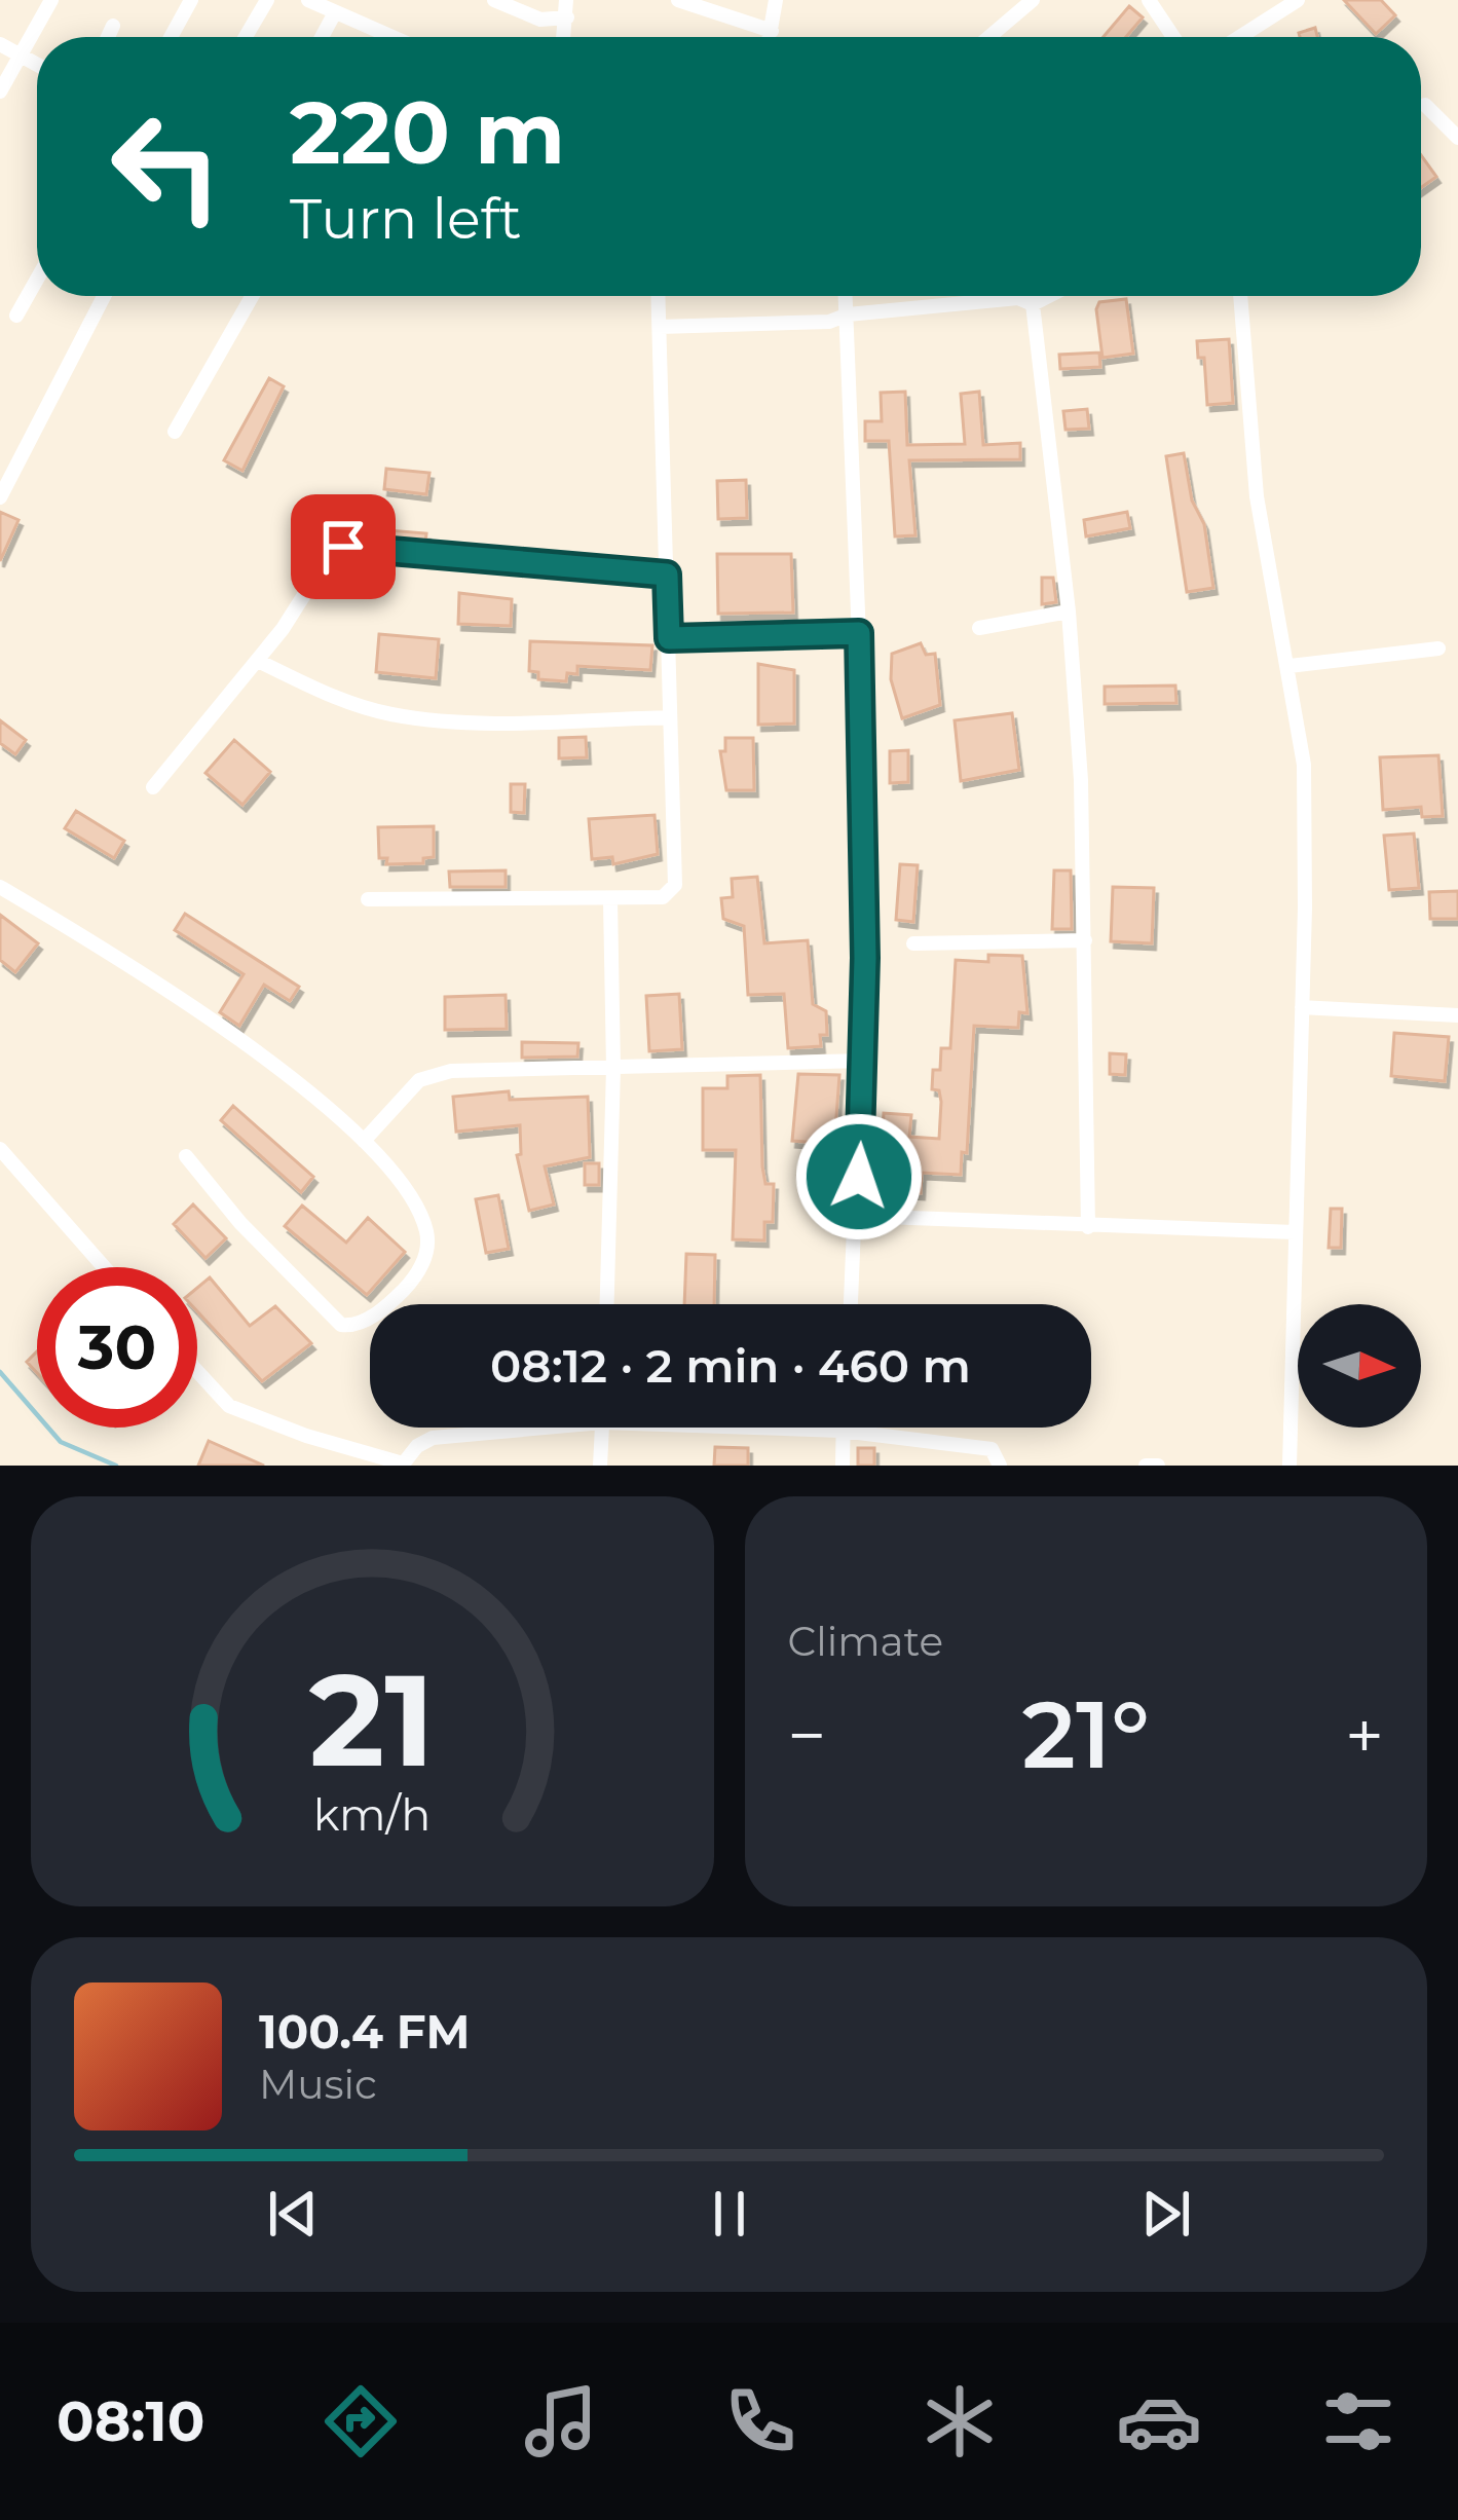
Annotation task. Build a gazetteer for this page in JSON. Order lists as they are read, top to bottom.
{
  "north": "right",
  "page": {
    "turn": ["220 m", "Turn left"],
    "limit": "30",
    "trip": "08:12 · 2 min · 460 m",
    "tile": "Climate",
    "heat": ["−", "21°", "+"],
    "song": ["100.4 FM", "Music"],
    "tabs": "08:10",
    "gauge": ["21", "km/h"]
  }
}
